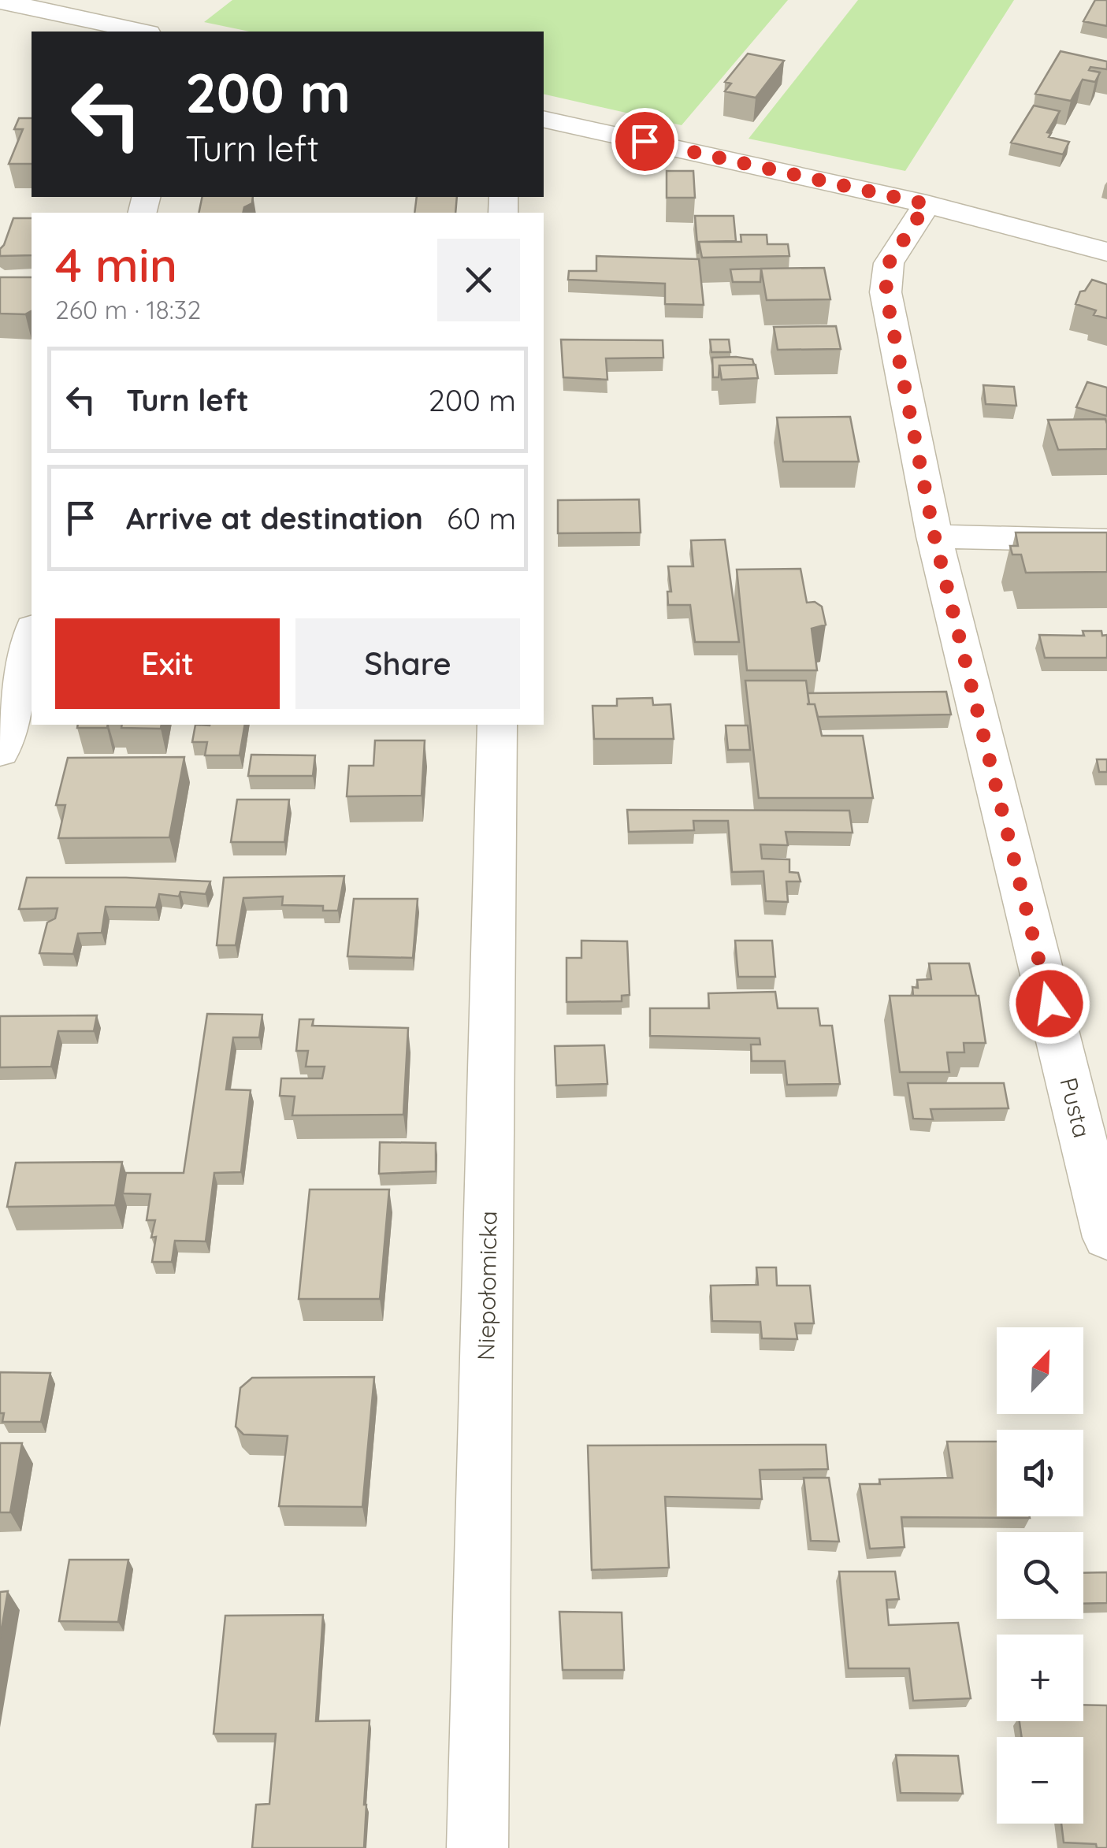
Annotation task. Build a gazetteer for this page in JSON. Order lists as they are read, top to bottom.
{
  "streets": {
    "street": ["Pusta", "Niepołomicka"]
  },
  "north": "top right",
  "page": {
    "turn": ["200 m", "Turn left"],
    "heading": ["4 min", "260 m · 18:32"],
    "list": [
      {
        "name": "Turn left",
        "value": "200 m"
      },
      {
        "name": "Arrive at destination",
        "value": "60 m"
      }
    ],
    "buttons": ["Exit", "Share"],
    "map_buttons": ["+", "−"]
  }
}
